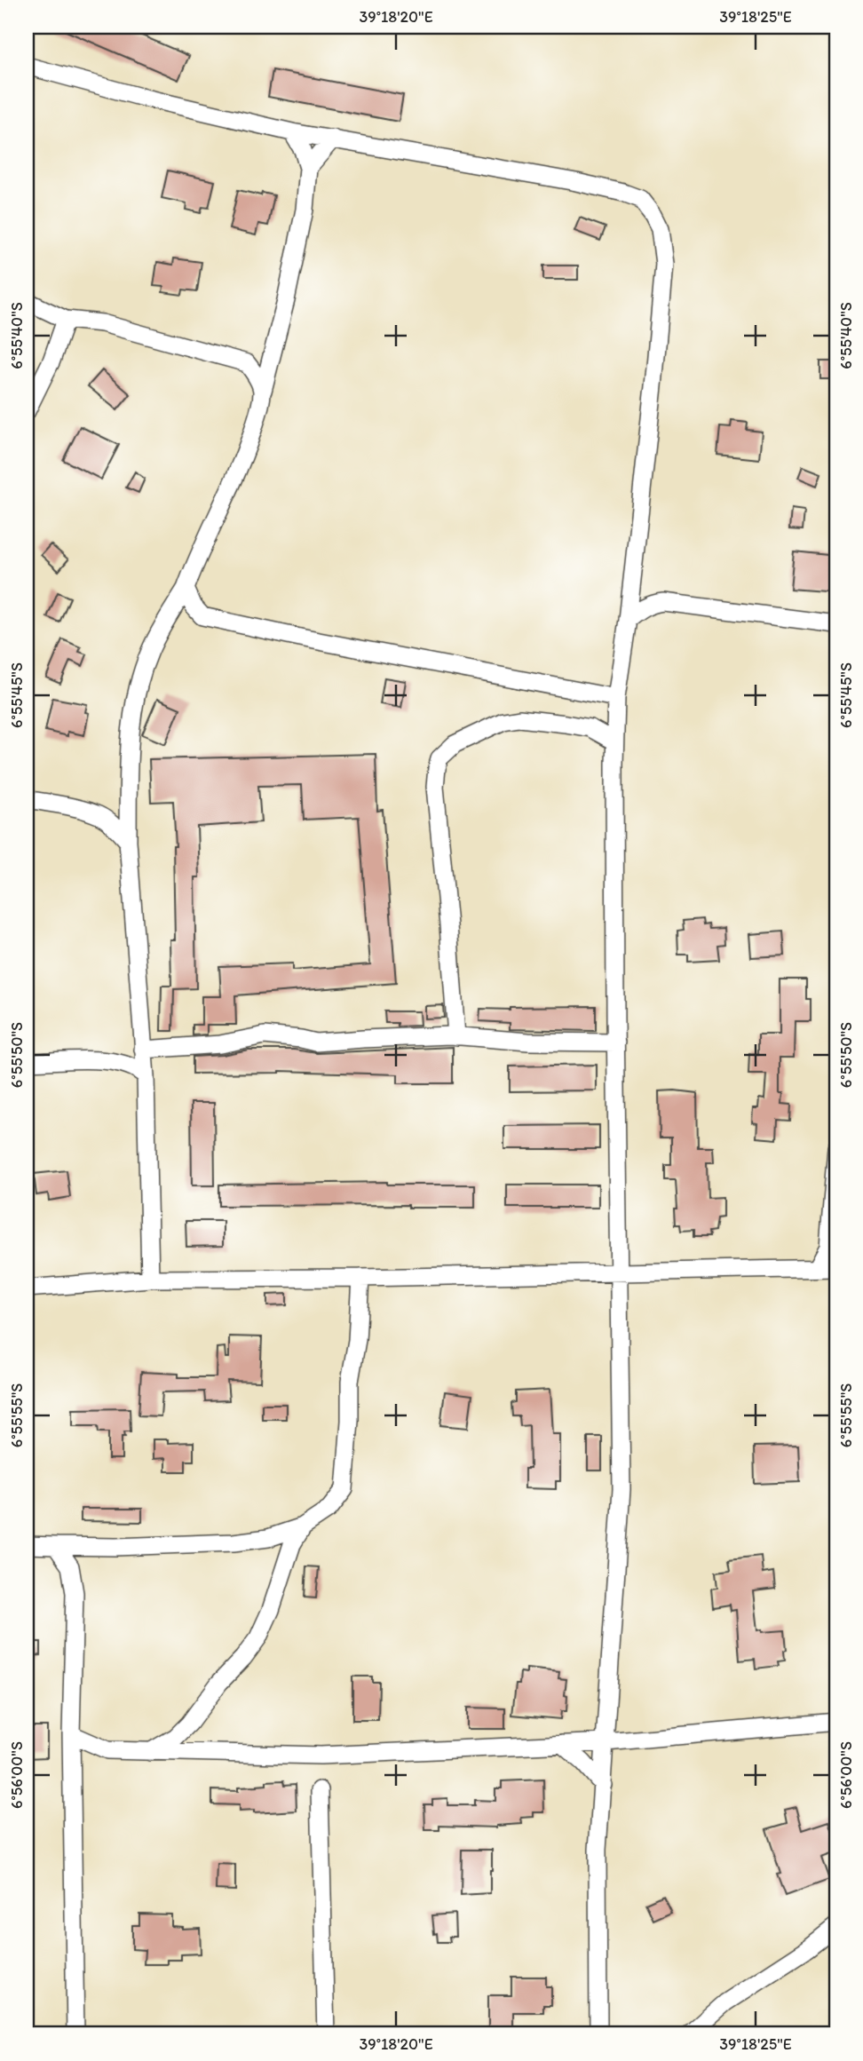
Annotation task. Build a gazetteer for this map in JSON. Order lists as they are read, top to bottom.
{
  "coordinates": [
    "39°18'20\"E",
    "39°18'25\"E",
    "6°55'40\"S",
    "6°55'45\"S",
    "6°55'50\"S",
    "6°55'55\"S",
    "6°56'00\"S"
  ]
}
